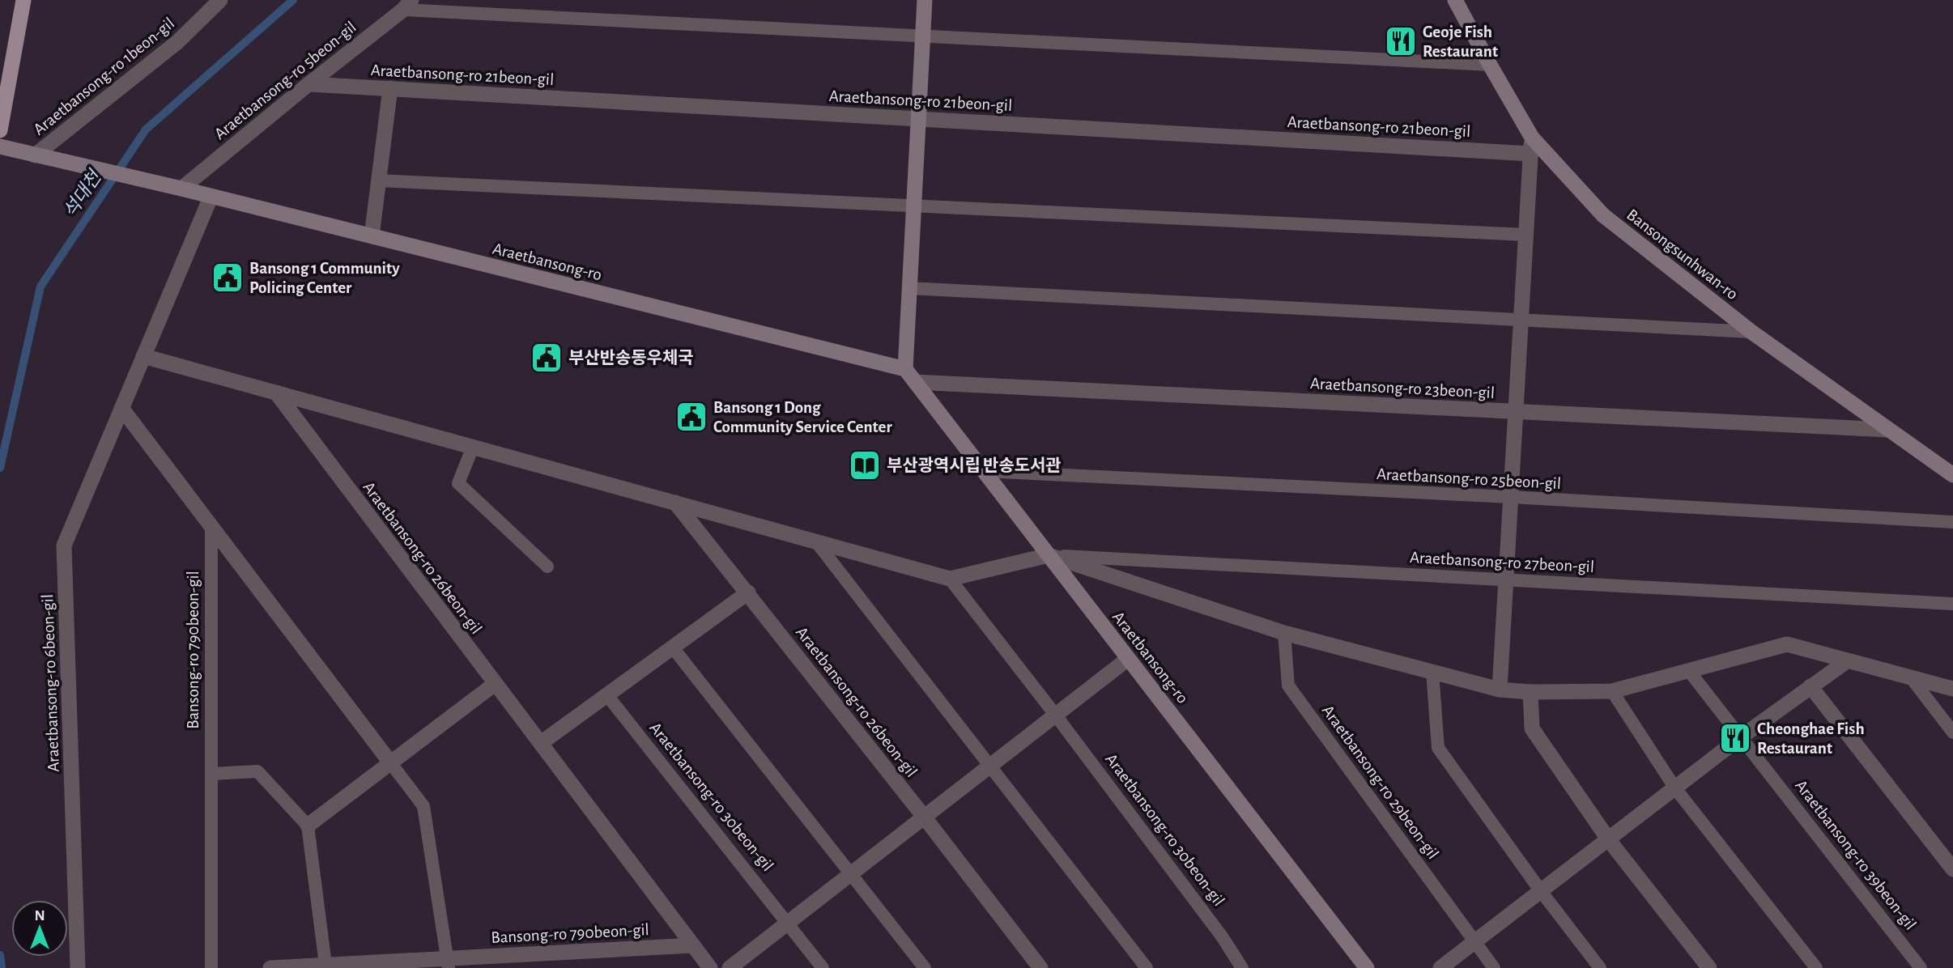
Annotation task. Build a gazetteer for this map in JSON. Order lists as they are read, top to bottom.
{
  "streets": {
    "main road": ["Bansongsunhwan-ro", "Araetbansong-ro"],
    "street": [
      "Araetbansong-ro 21beon-gil",
      "Araetbansong-ro 1beon-gil",
      "Araetbansong-ro 5beon-gil",
      "Araetbansong-ro 23beon-gil",
      "Araetbansong-ro 26beon-gil",
      "Bansong-ro 790beon-gil",
      "Araetbansong-ro 6beon-gil"
    ],
    "lane": [
      "Araetbansong-ro 25beon-gil",
      "Araetbansong-ro 27beon-gil",
      "Araetbansong-ro 29beon-gil",
      "Araetbansong-ro 30beon-gil",
      "Araetbansong-ro 39beon-gil"
    ]
  },
  "crossings": [
    ["Araetbansong-ro 21beon-gil", "Araetbansong-ro 5beon-gil"],
    ["Araetbansong-ro 1beon-gil", "Araetbansong-ro"],
    ["Araetbansong-ro 5beon-gil", "Araetbansong-ro"],
    ["Bansongsunhwan-ro", "Araetbansong-ro 23beon-gil"],
    ["Araetbansong-ro", "Araetbansong-ro 23beon-gil"],
    ["Araetbansong-ro", "Araetbansong-ro 25beon-gil"],
    ["Araetbansong-ro", "Araetbansong-ro 27beon-gil"],
    ["Araetbansong-ro", "Araetbansong-ro 6beon-gil"]
  ],
  "water": ["석대천"],
  "places": {
    "restaurant": ["Geoje Fish Restaurant", "Cheonghae Fish Restaurant"],
    "public building": ["Bansong 1 Community Policing Center", "부산반송동우체국", "Bansong 1 Dong Community Service Center"],
    "library": ["부산광역시립 반송도서관"]
  },
  "north": "top"
}
